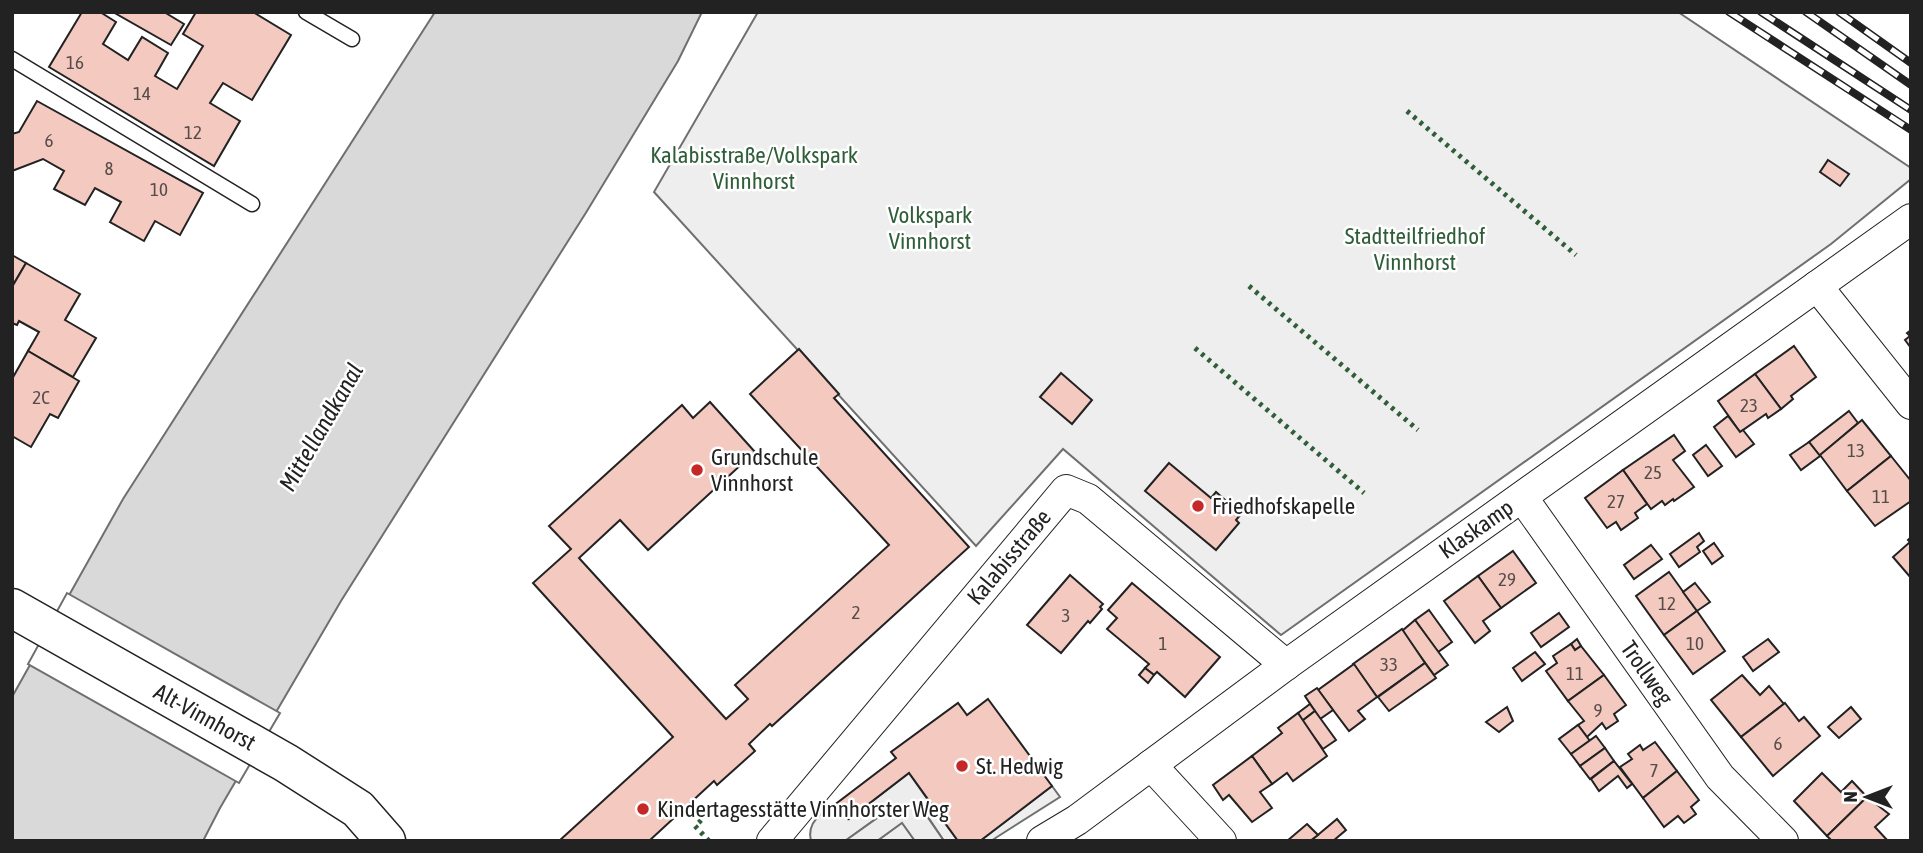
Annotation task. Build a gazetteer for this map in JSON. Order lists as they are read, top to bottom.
{
  "streets": {
    "street": [
      "Klaskamp",
      "Kalabisstraße",
      "Trollweg",
      "Alt-Vinnhorst"
    ]
  },
  "crossings": [
    ["Klaskamp", "Kalabisstraße"],
    ["Klaskamp", "Trollweg"]
  ],
  "water": ["Mittellandkanal"],
  "parks": ["Kalabisstraße/Volkspark Vinnhorst", "Volkspark Vinnhorst", "Stadtteilfriedhof Vinnhorst"],
  "places": [
    "Grundschule Vinnhorst",
    "Friedhofskapelle",
    "St. Hedwig",
    "Kindertagesstätte Vinnhorster Weg"
  ],
  "house_numbers": [
    "16",
    "14",
    "12",
    "6",
    "8",
    "10",
    "2C",
    "23",
    "13",
    "25",
    "11",
    "27",
    "29",
    "12",
    "2",
    "3",
    "1",
    "10",
    "33",
    "11",
    "9",
    "6",
    "7"
  ],
  "north": "left"
}
